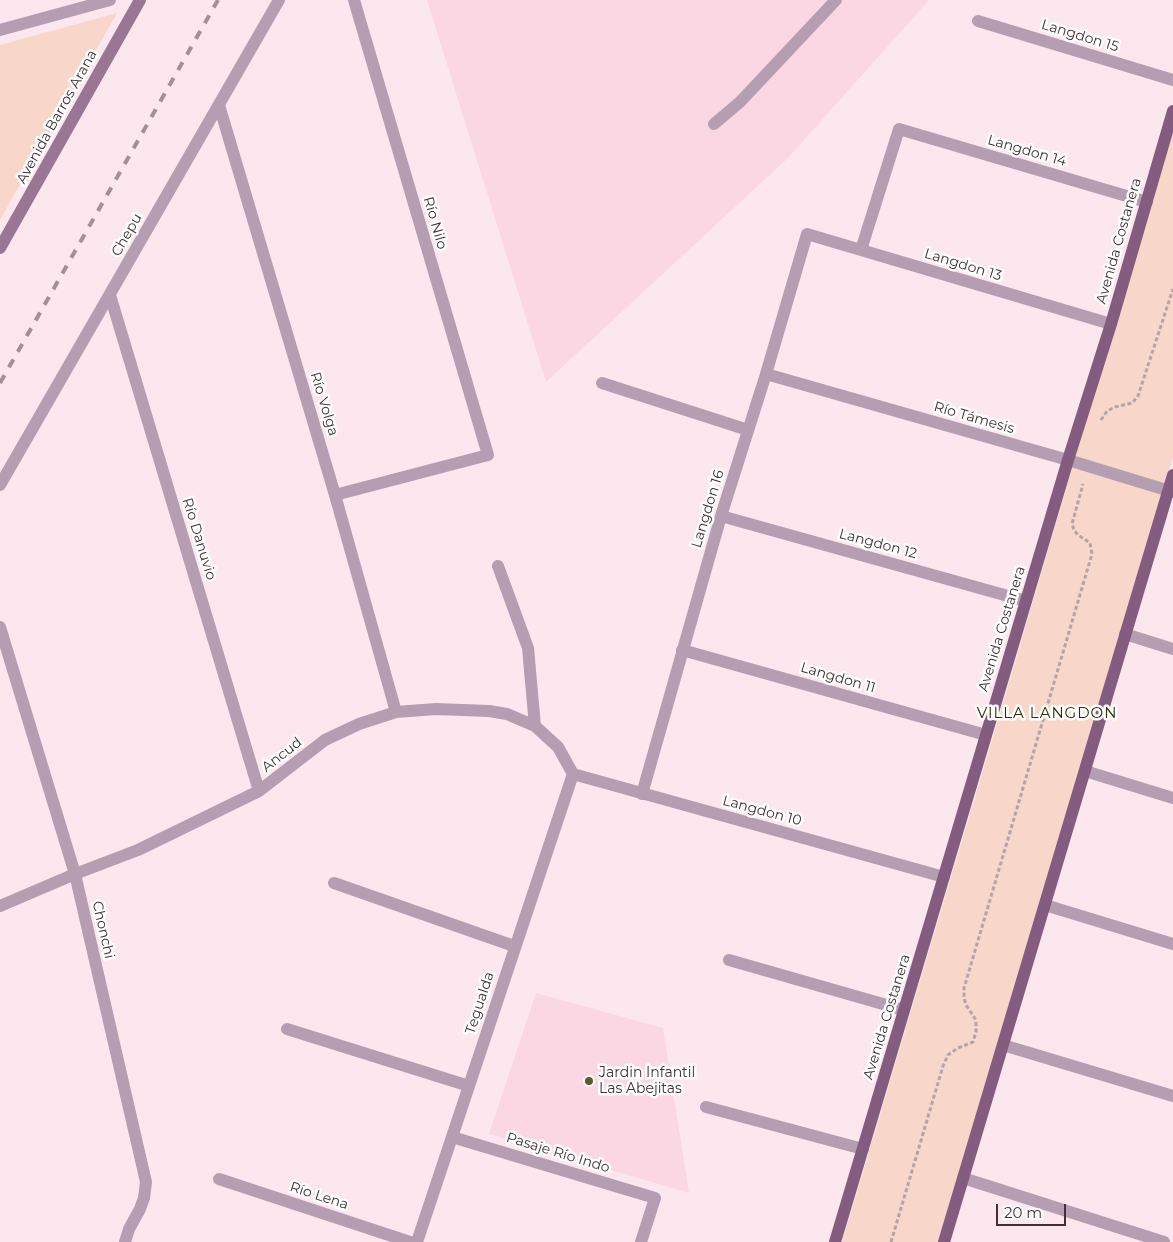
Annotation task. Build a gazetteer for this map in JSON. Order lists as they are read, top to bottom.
{
  "streets": {
    "main road": ["Avenida Barros Arana", "Avenida Costanera"],
    "street": [
      "Langdon 15",
      "Langdon 14",
      "Río Nilo",
      "Chepu",
      "Langdon 13",
      "Río Volga",
      "Río Támesis",
      "Langdon 16",
      "Río Danuvio",
      "Langdon 12",
      "Langdon 11",
      "Ancud",
      "Langdon 10",
      "Chonchi",
      "Tegualda",
      "Pasaje Río Indo",
      "Río Lena"
    ]
  },
  "crossings": [
    ["Langdon 14", "Avenida Costanera"],
    ["Langdon 14", "Langdon 13"],
    ["Río Nilo", "Río Volga"],
    ["Chepu", "Río Volga"],
    ["Chepu", "Río Danuvio"],
    ["Avenida Costanera", "Langdon 13"],
    ["Avenida Costanera", "Río Támesis"],
    ["Avenida Costanera", "Langdon 12"],
    ["Avenida Costanera", "Langdon 11"],
    ["Avenida Costanera", "Langdon 10"],
    ["Langdon 13", "Langdon 16"],
    ["Río Volga", "Ancud"],
    ["Río Támesis", "Langdon 16"],
    ["Langdon 16", "Langdon 12"],
    ["Langdon 16", "Langdon 11"],
    ["Langdon 16", "Langdon 10"],
    ["Río Danuvio", "Ancud"],
    ["Ancud", "Langdon 10"],
    ["Ancud", "Chonchi"],
    ["Ancud", "Tegualda"],
    ["Langdon 10", "Tegualda"],
    ["Tegualda", "Pasaje Río Indo"]
  ],
  "districts": ["VILLA LANGDON"],
  "places": ["Jardin Infantil Las Abejitas"],
  "scale_bar": "20 m"
}
